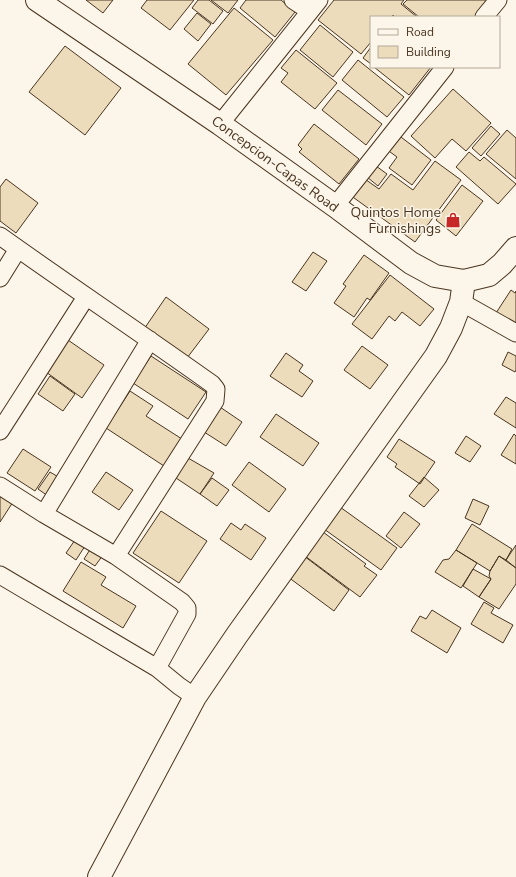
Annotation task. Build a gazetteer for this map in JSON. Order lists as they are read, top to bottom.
{
  "streets": {
    "street": ["Concepcion-Capas Road"]
  },
  "places": {
    "shop": ["Quintos Home Furnishings"]
  },
  "legend": ["Road", "Building"]
}
